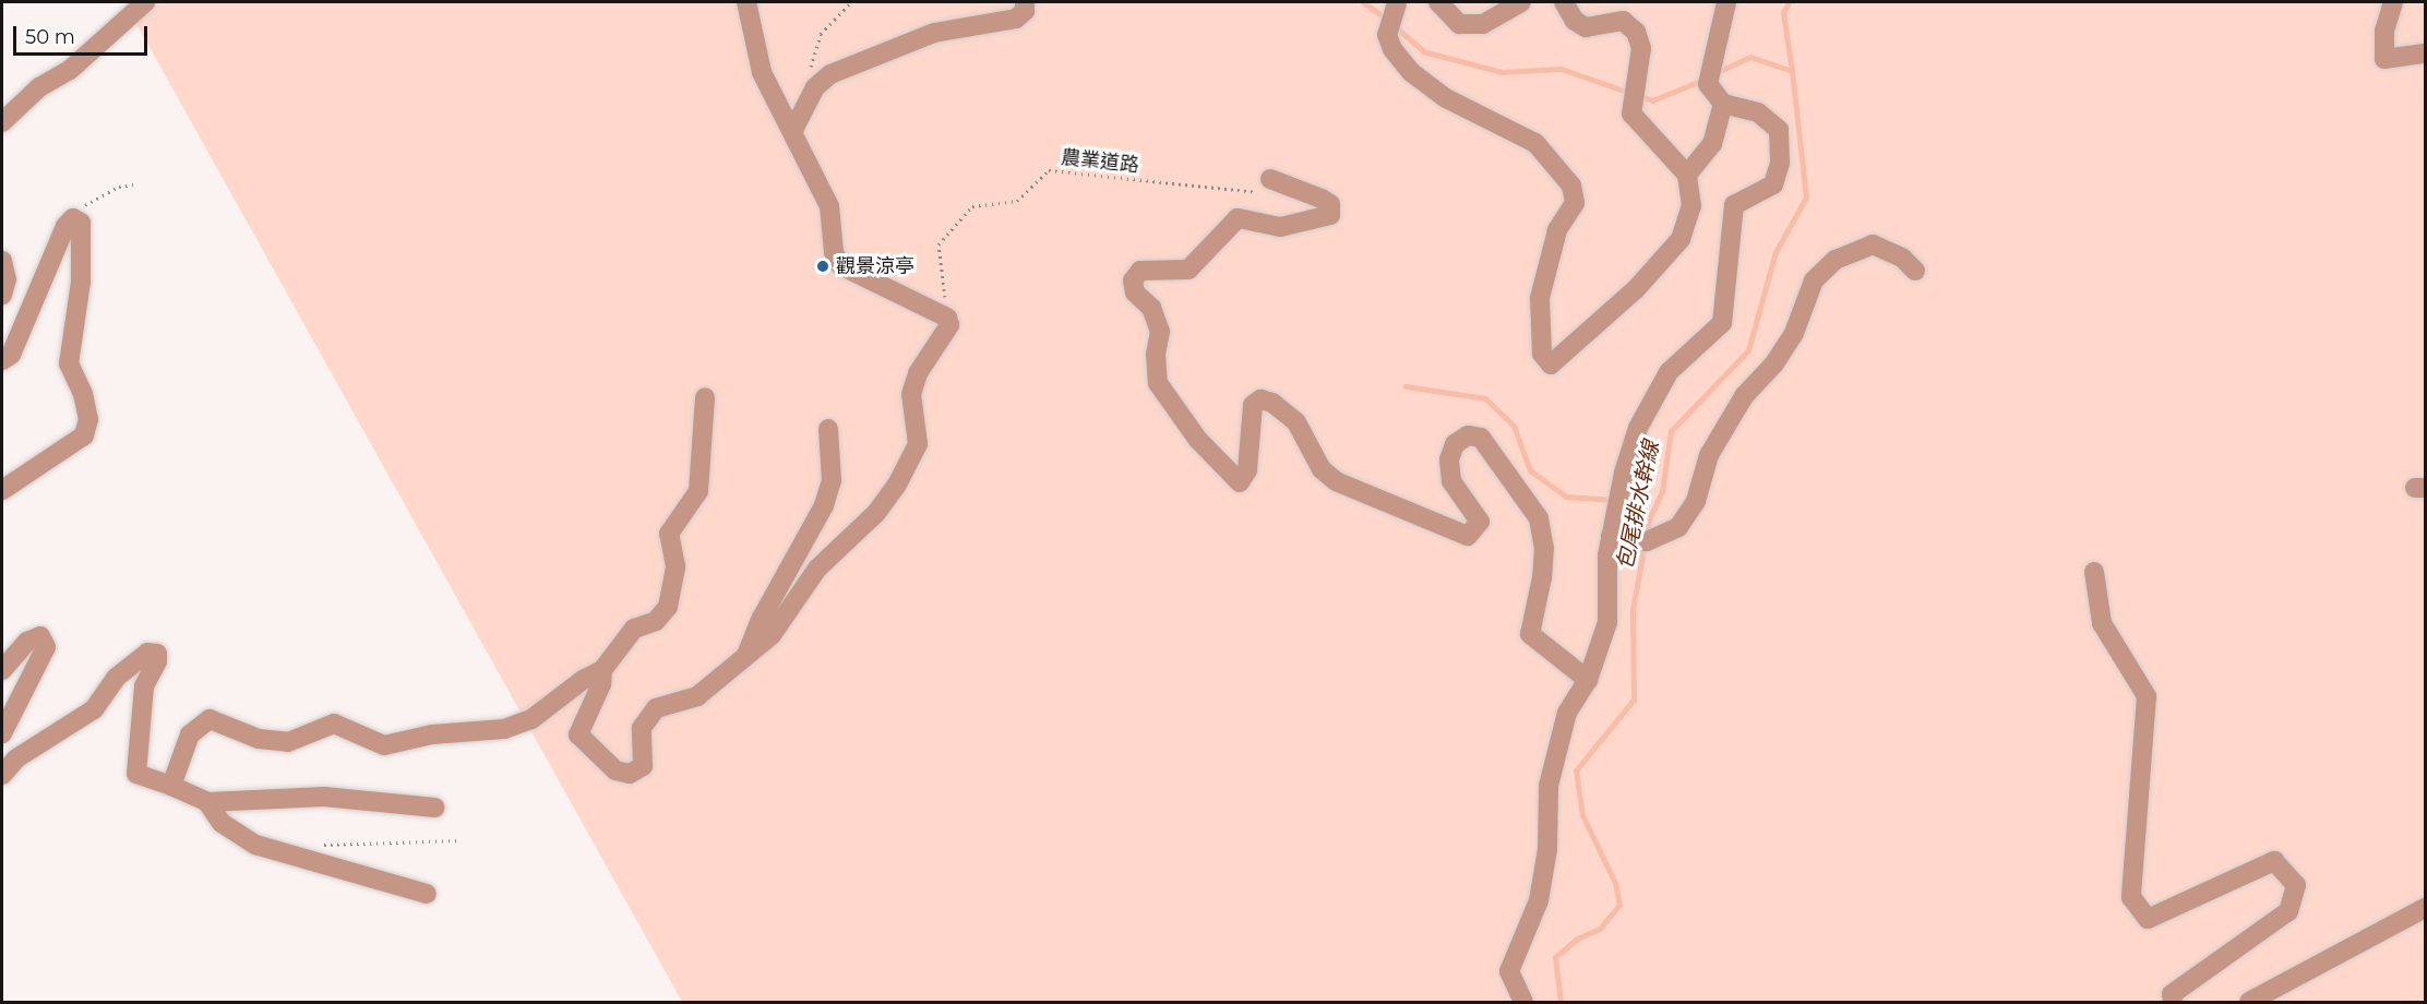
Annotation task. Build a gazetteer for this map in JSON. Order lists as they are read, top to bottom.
{
  "streets": {
    "path": ["農業道路"]
  },
  "water": ["包尾排水幹線"],
  "places": ["觀景涼亭"],
  "scale_bar": "50 m"
}
